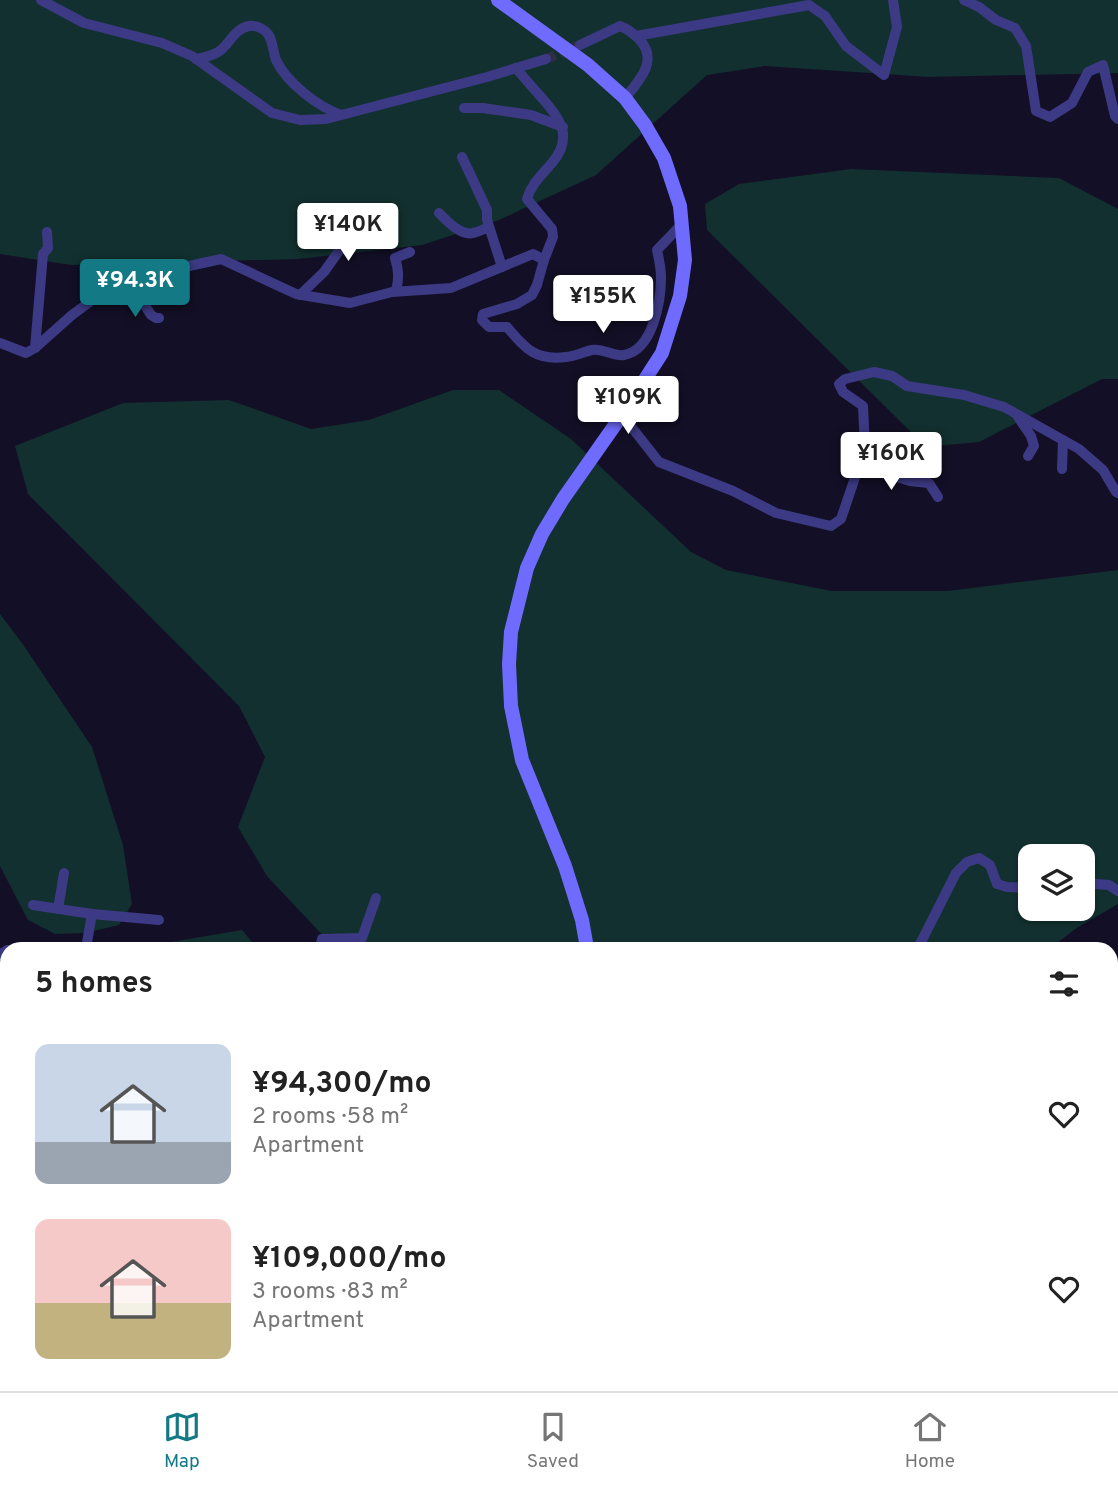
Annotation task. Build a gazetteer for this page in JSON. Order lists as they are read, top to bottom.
{
  "page": {
    "price": [
      "¥140K",
      "¥94.3K",
      "¥155K",
      "¥109K",
      "¥160K"
    ],
    "heading": "5 homes",
    "list": [
      {
        "name": "¥94,300/mo",
        "note": "2 rooms · 58 m² · Apartment"
      },
      {
        "name": "¥109,000/mo",
        "note": "3 rooms · 83 m² · Apartment"
      }
    ],
    "tabs": ["Map", "Saved", "Home"]
  }
}
